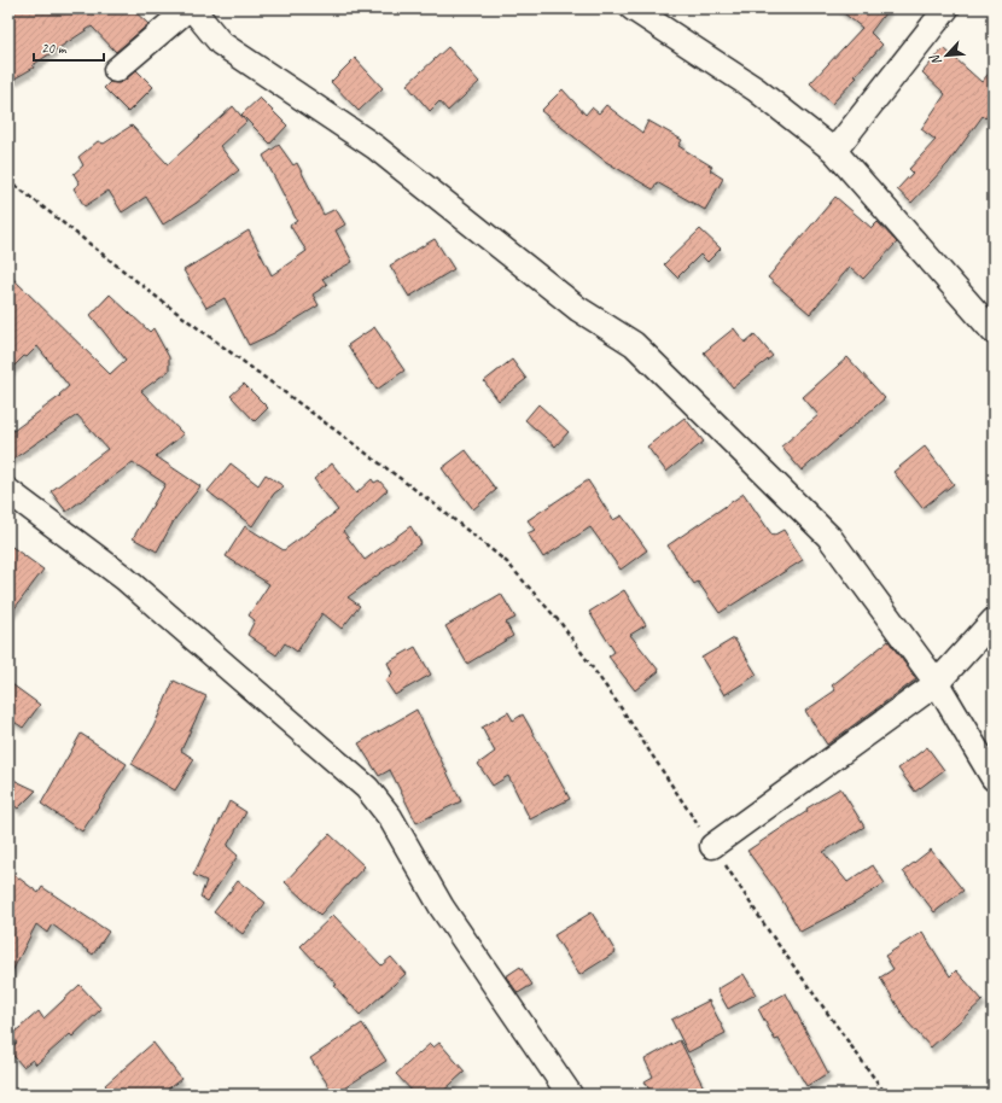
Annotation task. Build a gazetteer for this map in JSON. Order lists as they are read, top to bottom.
{
  "scale_bar": "20 m",
  "north": "bottom left"
}
